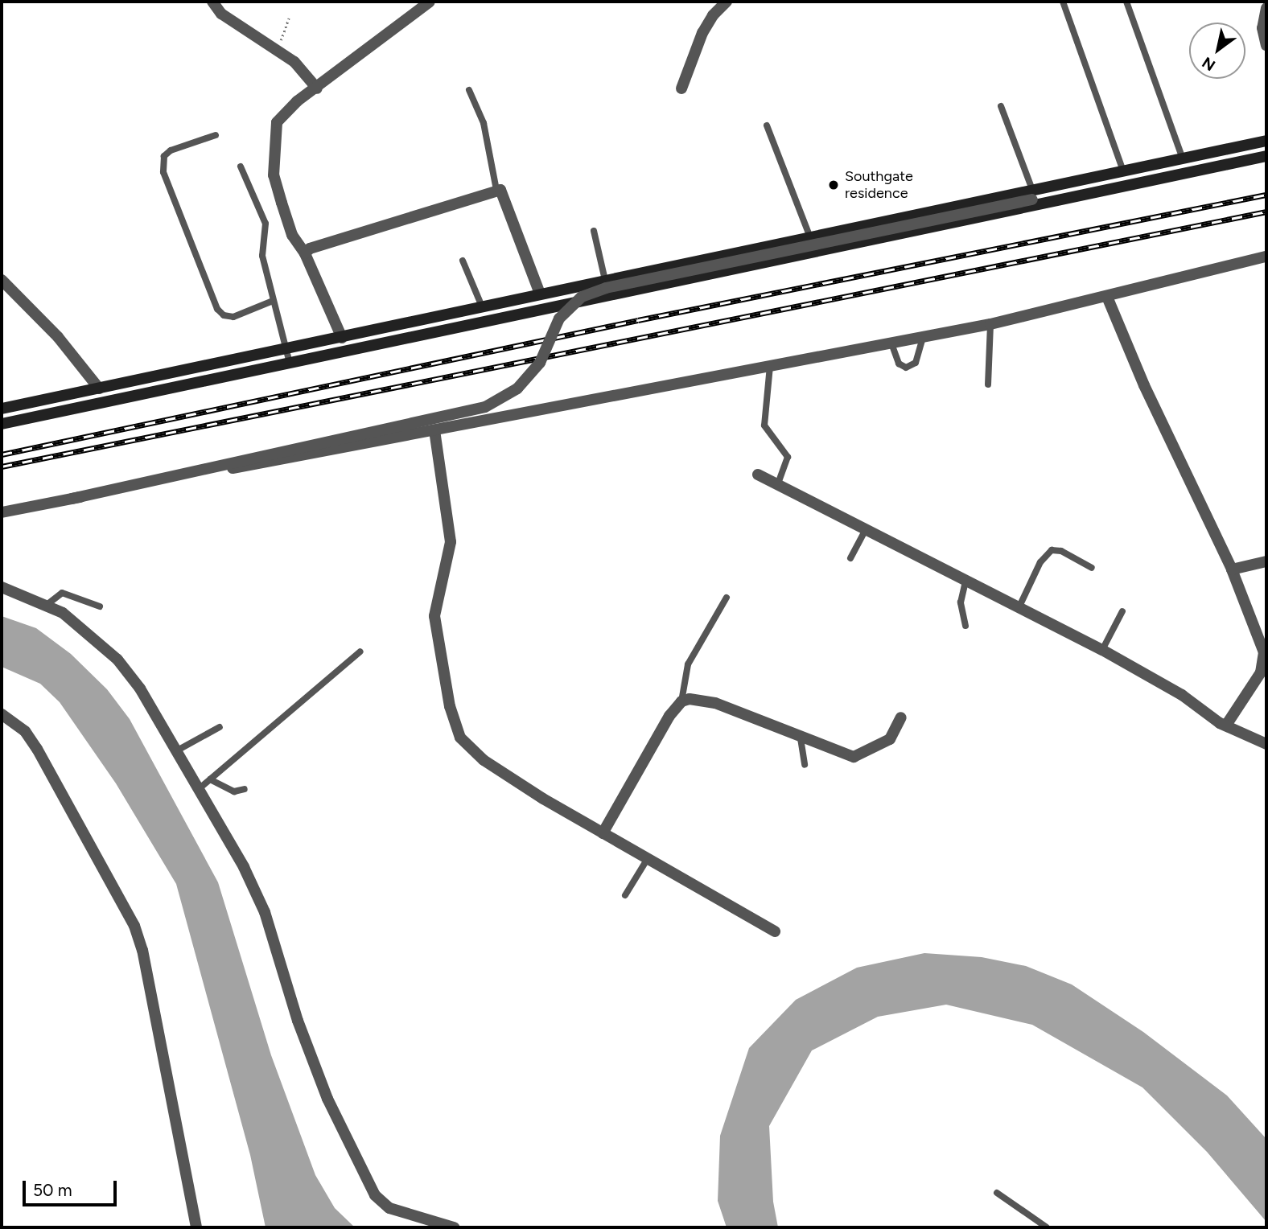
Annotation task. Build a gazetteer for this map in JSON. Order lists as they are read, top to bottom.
{
  "places": ["Southgate residence"],
  "scale_bar": "50 m",
  "north": "bottom left"
}
